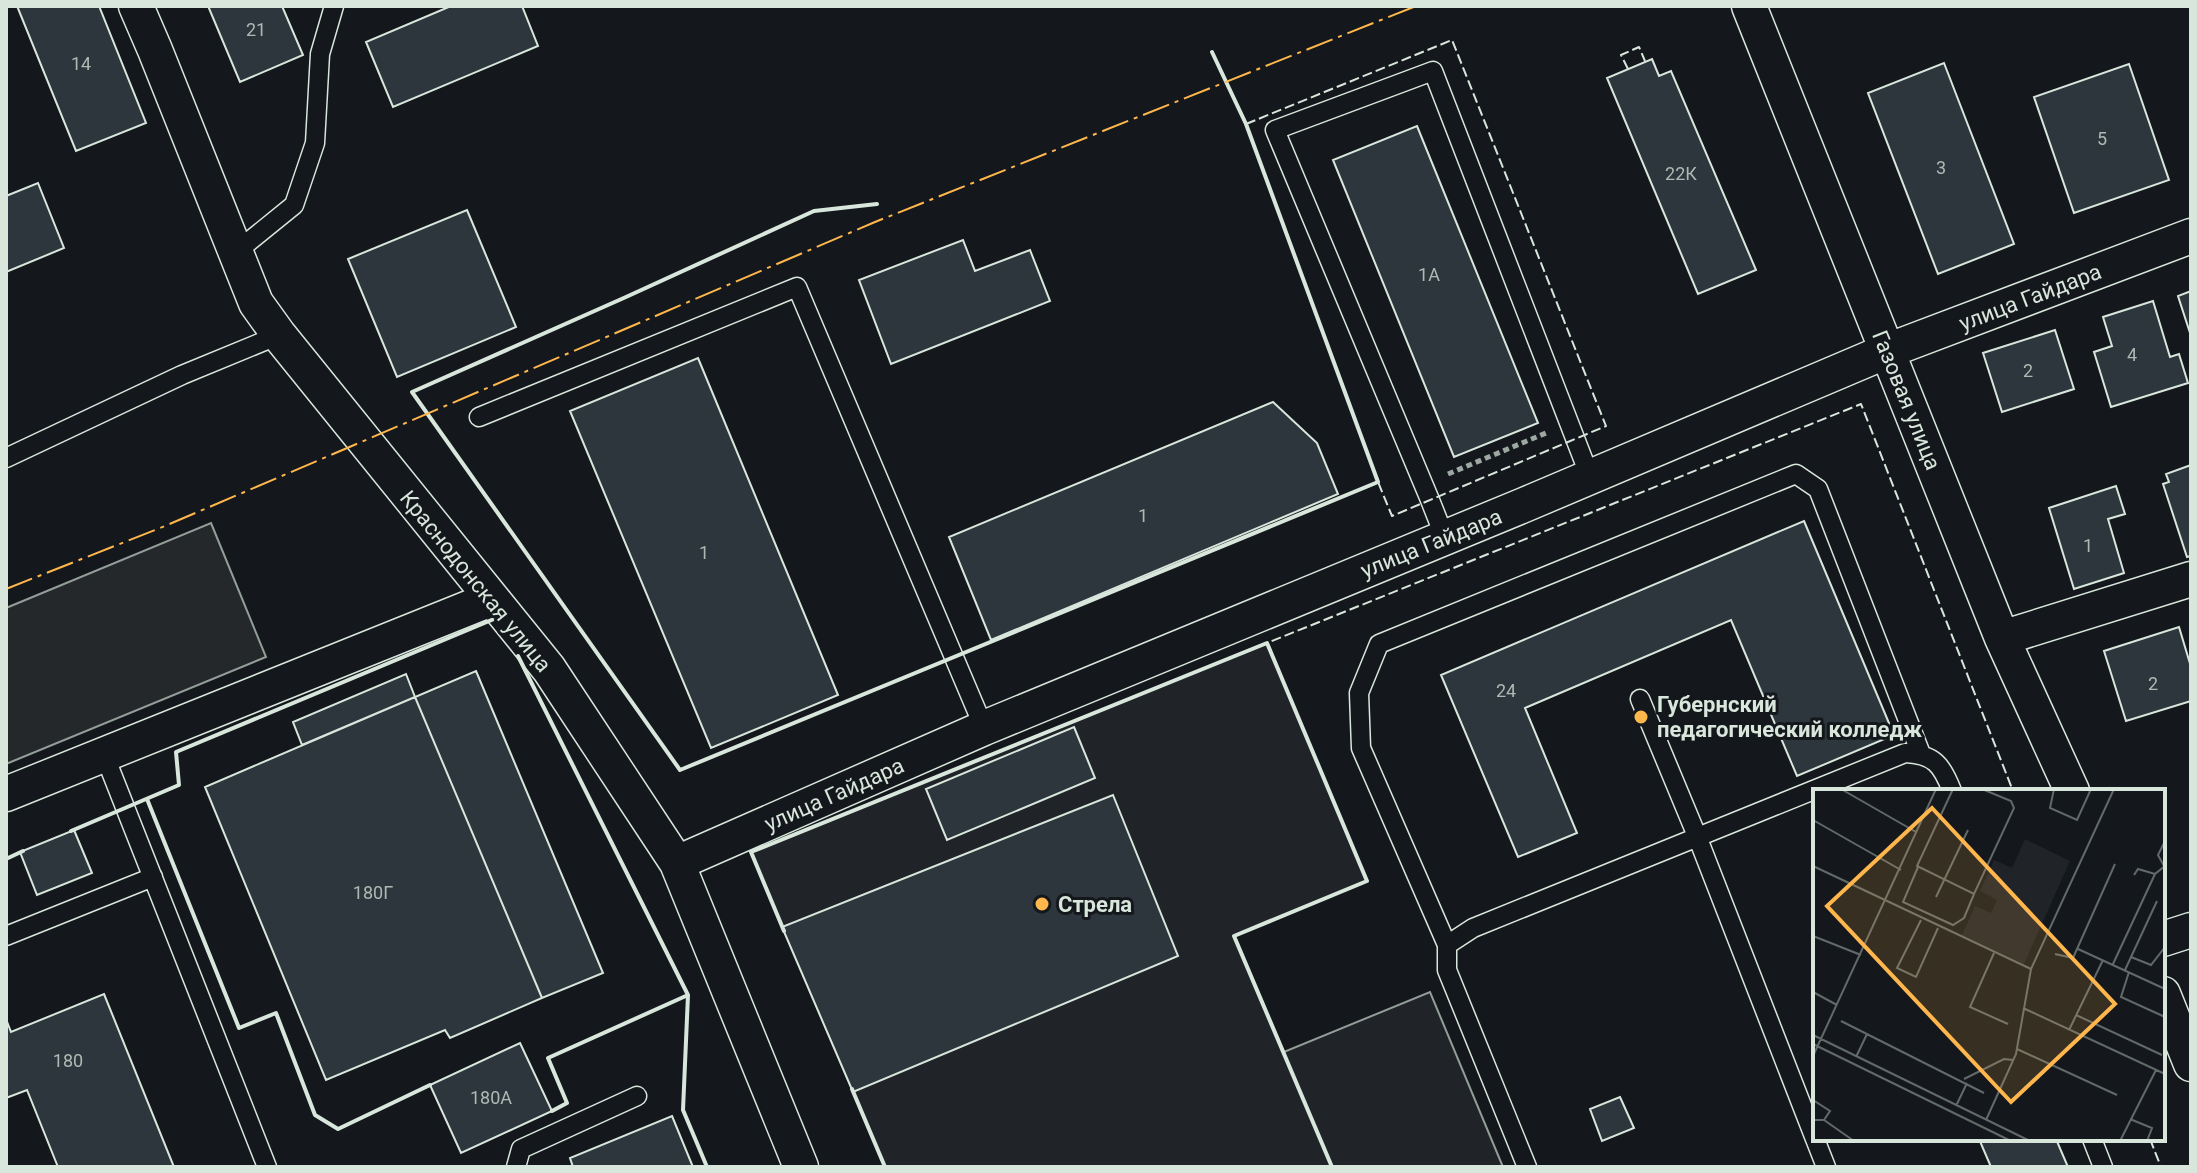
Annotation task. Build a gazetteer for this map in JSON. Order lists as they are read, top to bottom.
{
  "streets": {
    "street": ["улица Гайдара", "Газовая улица", "Краснодонская улица"]
  },
  "crossings": [
    ["улица Гайдара", "Газовая улица"],
    ["улица Гайдара", "Краснодонская улица"]
  ],
  "places": ["Губернский педагогический колледж", "Стрела"],
  "house_numbers": [
    "21",
    "14",
    "5",
    "3",
    "22К",
    "1А",
    "4",
    "2",
    "1",
    "1",
    "1",
    "2",
    "24",
    "180Г",
    "180",
    "180А"
  ]
}
